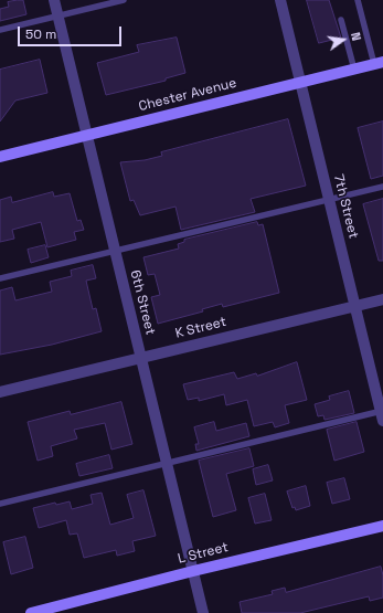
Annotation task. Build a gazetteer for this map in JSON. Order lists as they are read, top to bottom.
{
  "streets": {
    "main road": ["Chester Avenue", "L Street"],
    "street": ["7th Street", "6th Street", "K Street"]
  },
  "crossings": [
    ["Chester Avenue", "7th Street"],
    ["Chester Avenue", "6th Street"],
    ["7th Street", "K Street"],
    ["6th Street", "K Street"],
    ["6th Street", "L Street"]
  ],
  "scale_bar": "50 m",
  "north": "right"
}
